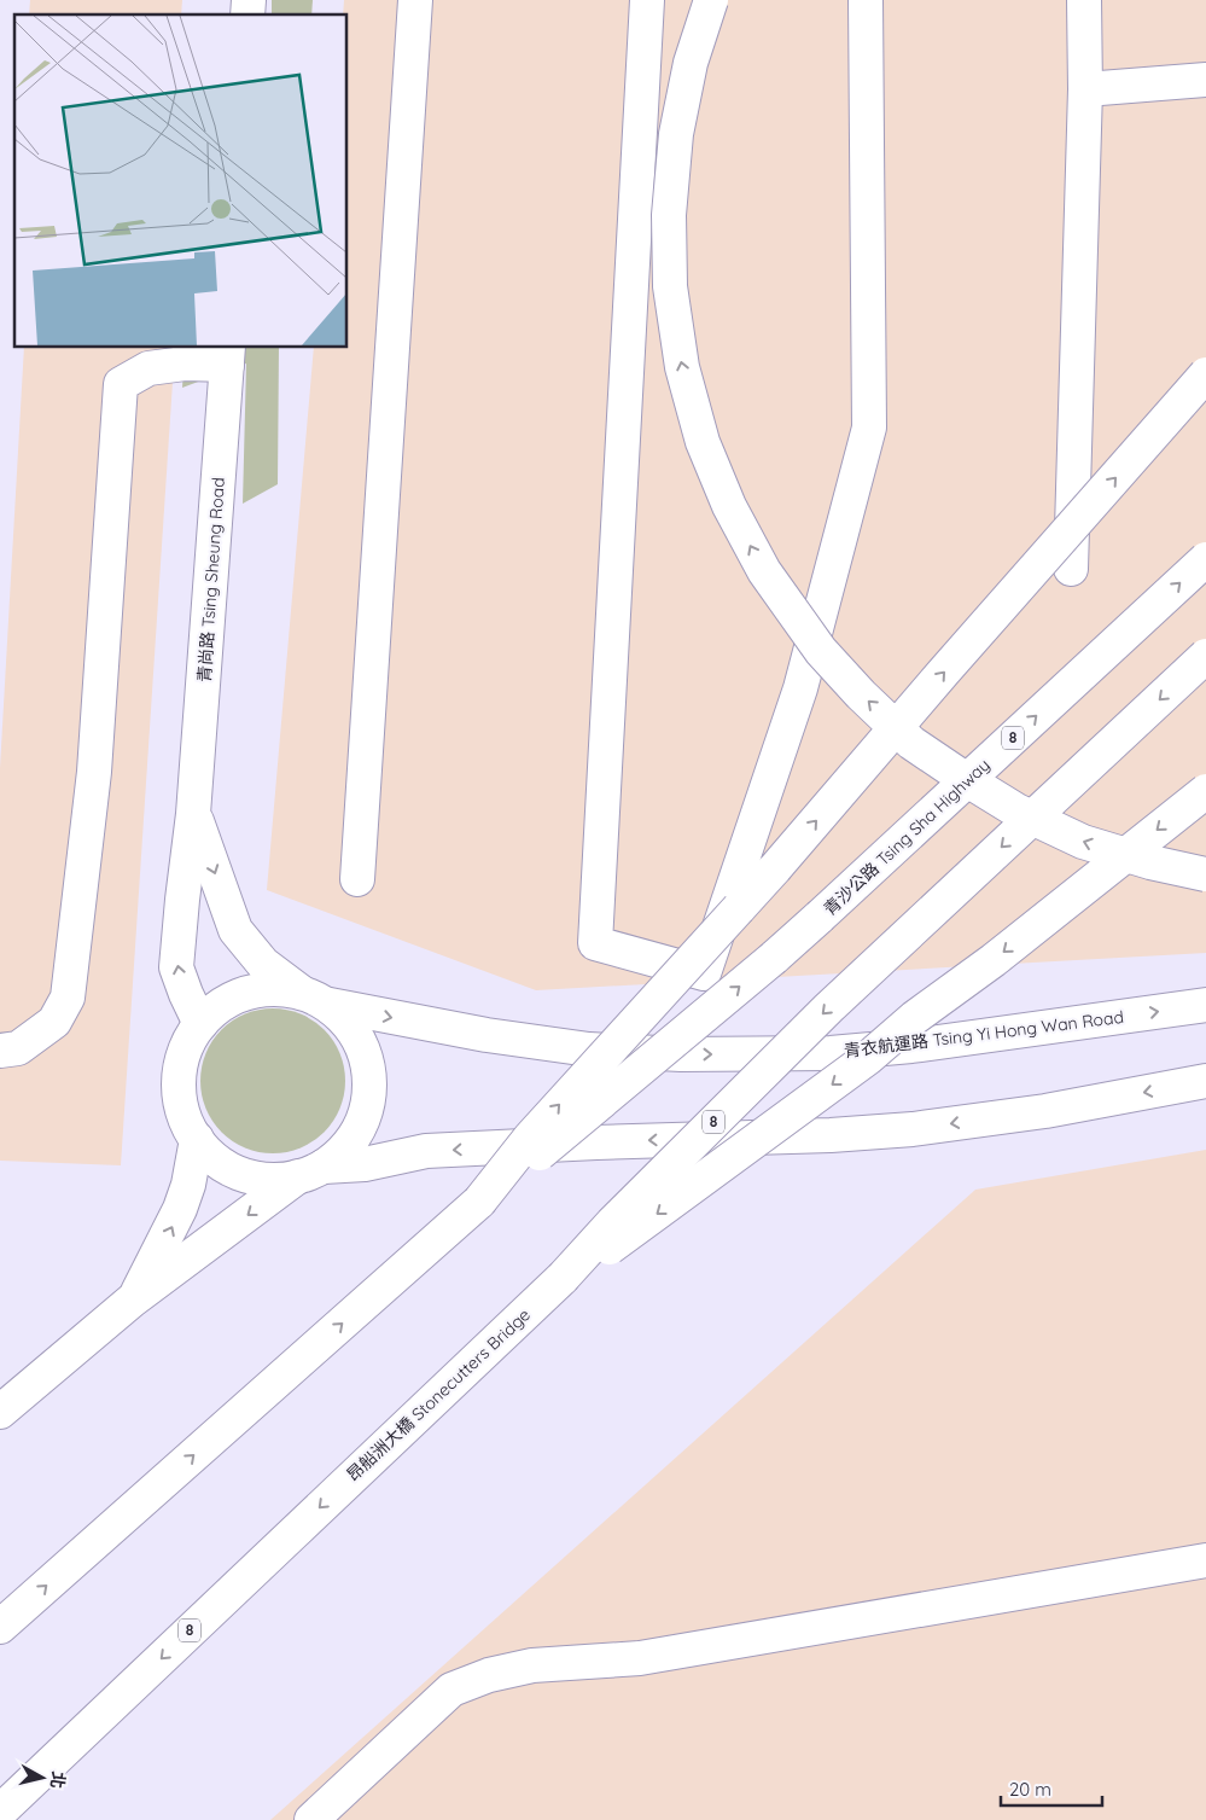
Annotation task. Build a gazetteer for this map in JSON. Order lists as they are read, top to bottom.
{
  "streets": {
    "main road": [
      "青尚路 Tsing Sheung Road",
      "8",
      "青沙公路 Tsing Sha Highway",
      "青衣航運路 Tsing Yi Hong Wan Road",
      "昂船洲大橋 Stonecutters Bridge"
    ]
  },
  "crossings": [
    ["青尚路 Tsing Sheung Road", "青衣航運路 Tsing Yi Hong Wan Road"],
    ["8", "青沙公路 Tsing Sha Highway"]
  ],
  "scale_bar": "20 m",
  "north": "right"
}
